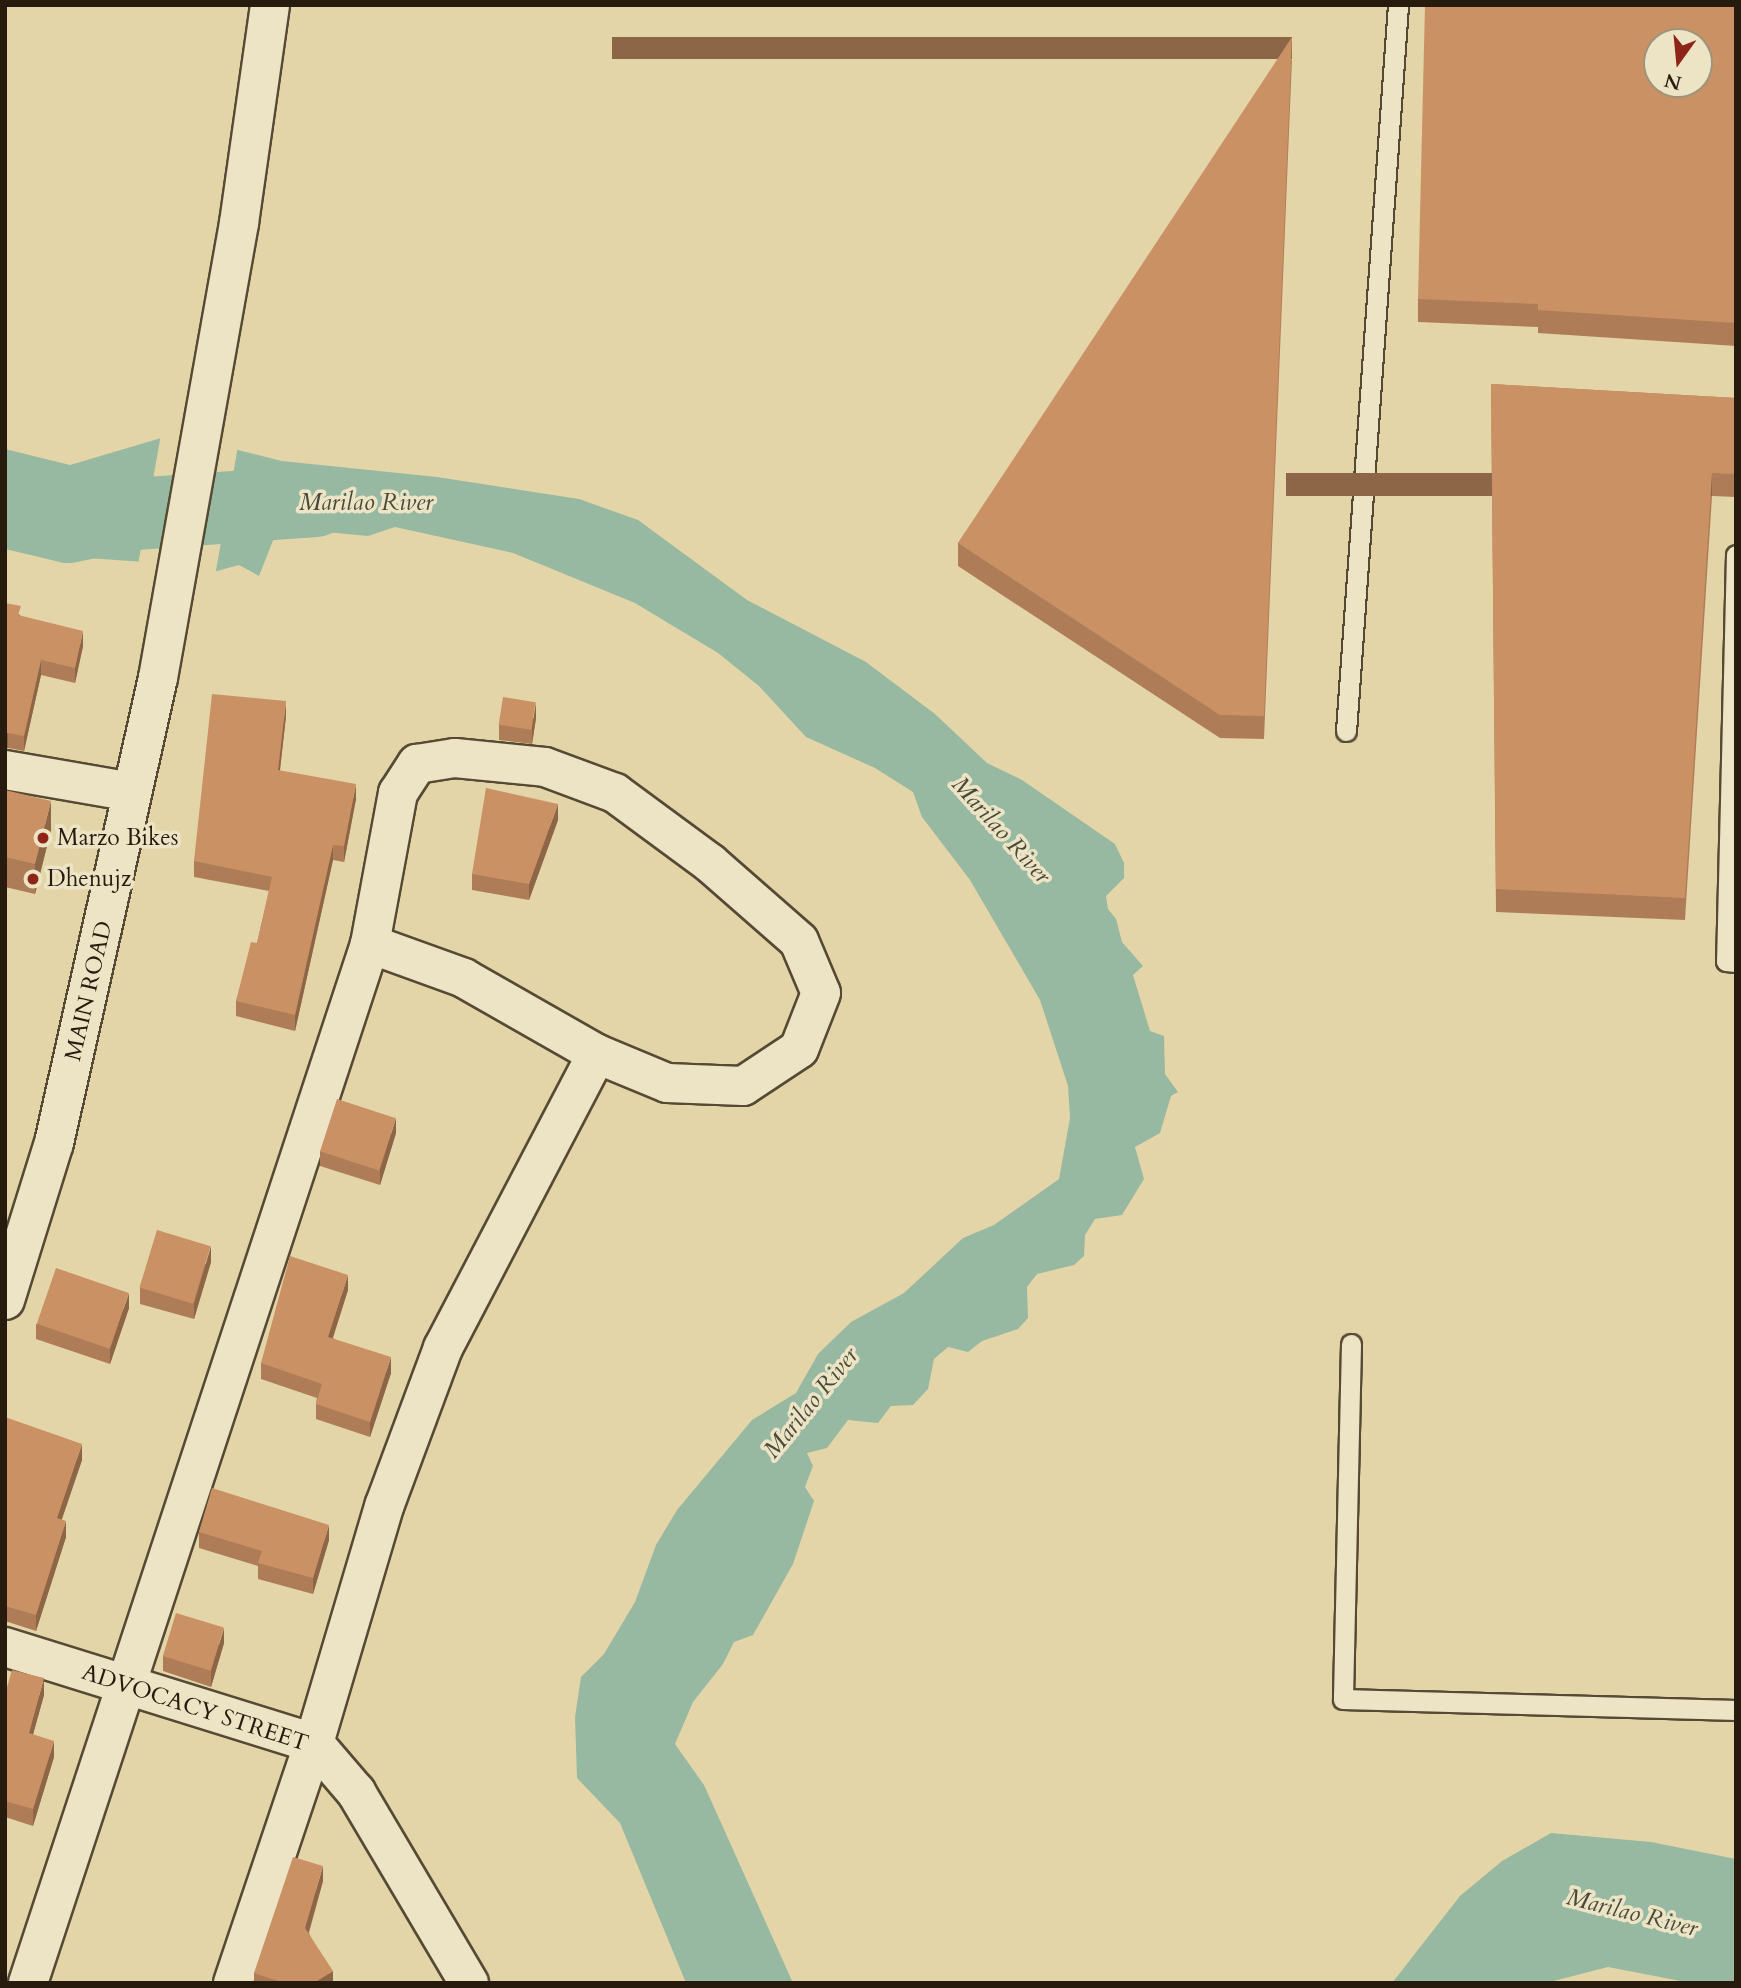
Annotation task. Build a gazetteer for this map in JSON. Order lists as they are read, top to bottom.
{
  "streets": {
    "street": ["MAIN ROAD", "ADVOCACY STREET"]
  },
  "water": ["Marilao River"],
  "places": ["Marzo Bikes", "Dhenujz"],
  "north": "bottom"
}
